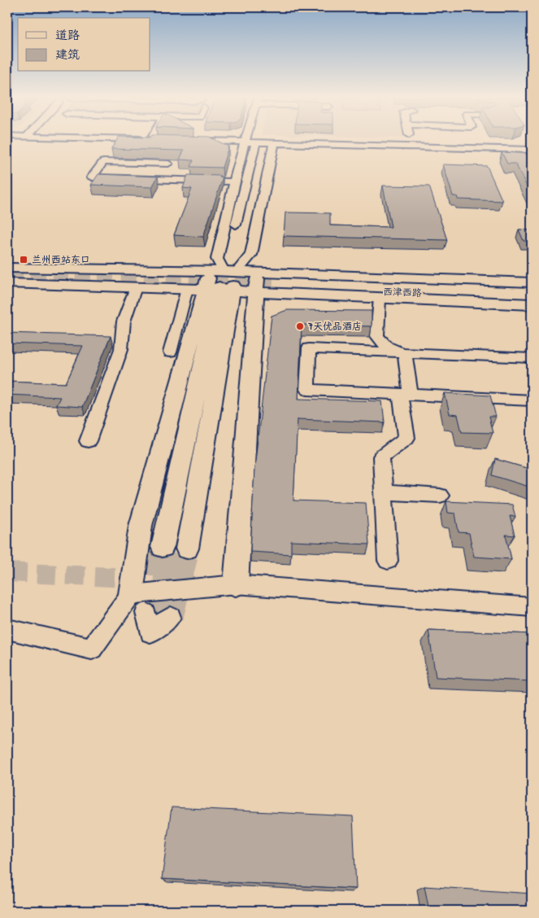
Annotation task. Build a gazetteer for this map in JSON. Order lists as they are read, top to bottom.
{
  "streets": {
    "main road": ["西津西路"]
  },
  "places": {
    "transit": ["兰州西站东口"],
    "other": ["7天优品酒店"]
  },
  "legend": ["道路", "建筑"]
}
